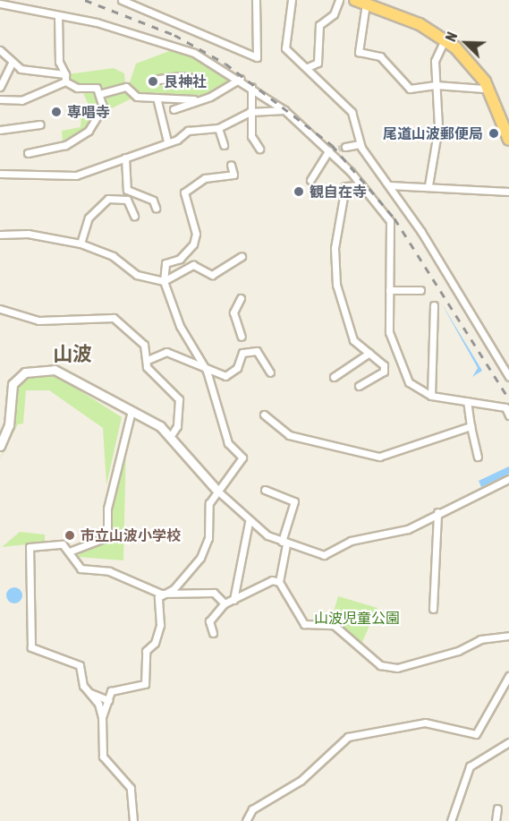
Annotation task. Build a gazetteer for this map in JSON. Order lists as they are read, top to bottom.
{
  "districts": ["山波"],
  "parks": ["山波児童公園"],
  "places": [
    "艮神社",
    "専唱寺",
    "尾道山波郵便局",
    "観自在寺",
    "市立山波小学校"
  ],
  "north": "top left"
}
